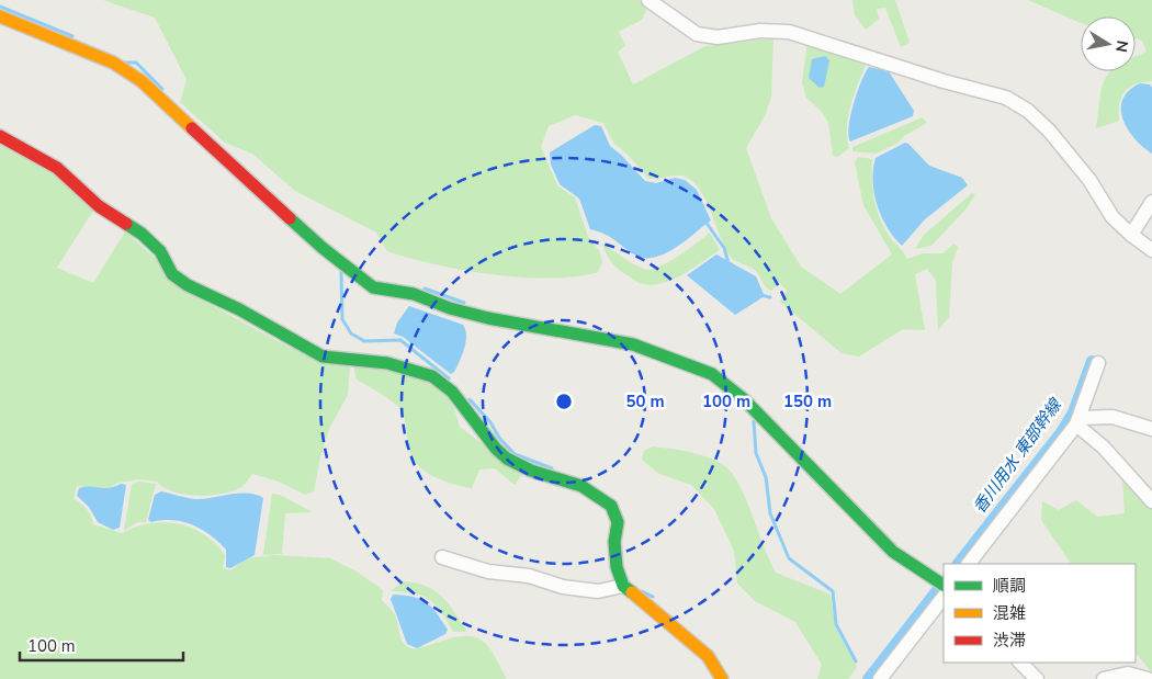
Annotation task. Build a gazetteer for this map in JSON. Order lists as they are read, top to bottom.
{
  "water": ["香川用水 東部幹線"],
  "legend": ["順調", "混雑", "渋滞"],
  "scale_bar": "100 m",
  "north": "right",
  "rings": ["50 m", "100 m", "150 m"]
}
